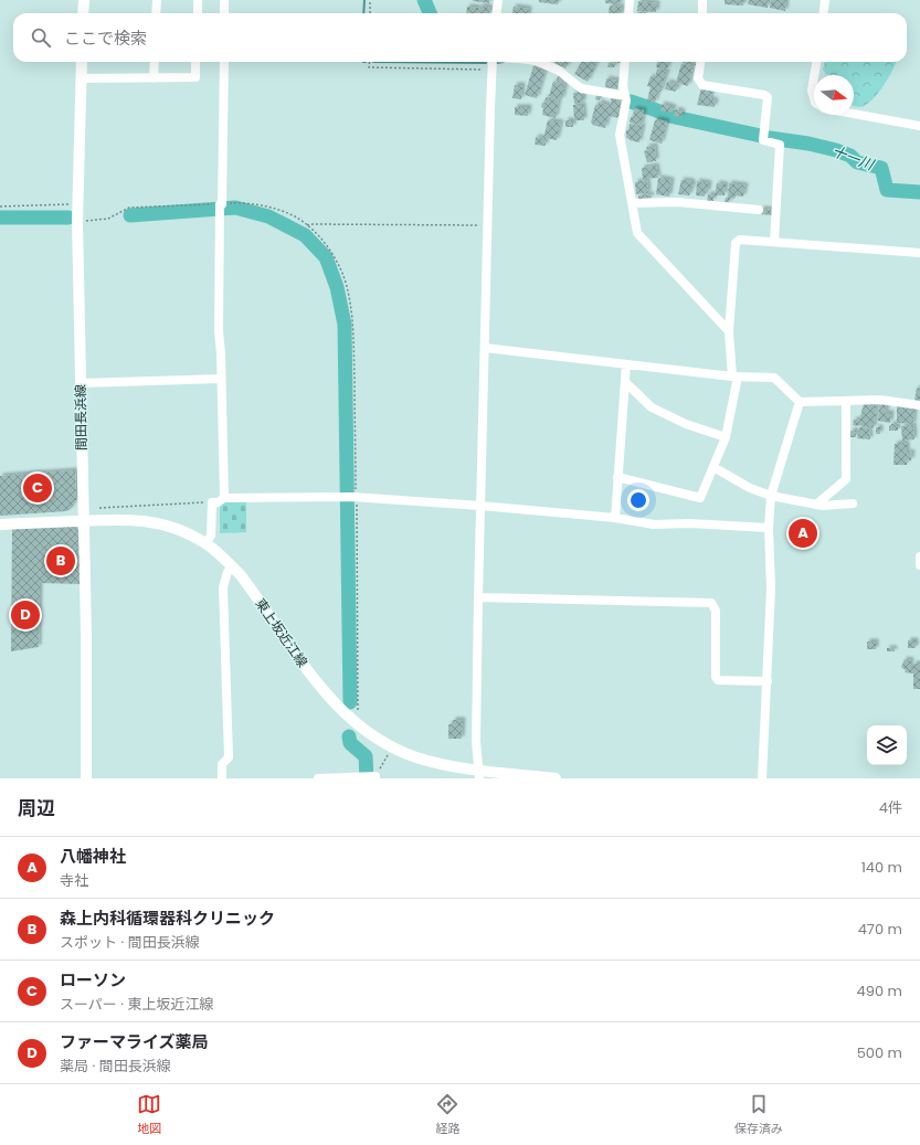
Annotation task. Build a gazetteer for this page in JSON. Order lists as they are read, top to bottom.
{
  "streets": {
    "main road": ["間田長浜線", "東上坂近江線"]
  },
  "crossings": [
    ["間田長浜線", "東上坂近江線"]
  ],
  "water": ["十一川"],
  "north": "right",
  "page": {
    "search": "ここで検索",
    "pins": [
      "C",
      "A",
      "B",
      "D"
    ],
    "heading": ["周辺", "4件"],
    "list": [
      {
        "mark": "A",
        "name": "八幡神社",
        "note": "寺社",
        "value": "140 m"
      },
      {
        "mark": "B",
        "name": "森上内科循環器科クリニック",
        "note": "スポット · 間田長浜線",
        "value": "470 m"
      },
      {
        "mark": "C",
        "name": "ローソン",
        "note": "スーパー · 東上坂近江線",
        "value": "490 m"
      },
      {
        "mark": "D",
        "name": "ファーマライズ薬局",
        "note": "薬局 · 間田長浜線",
        "value": "500 m"
      }
    ],
    "nav": ["地図", "経路", "保存済み"]
  }
}
